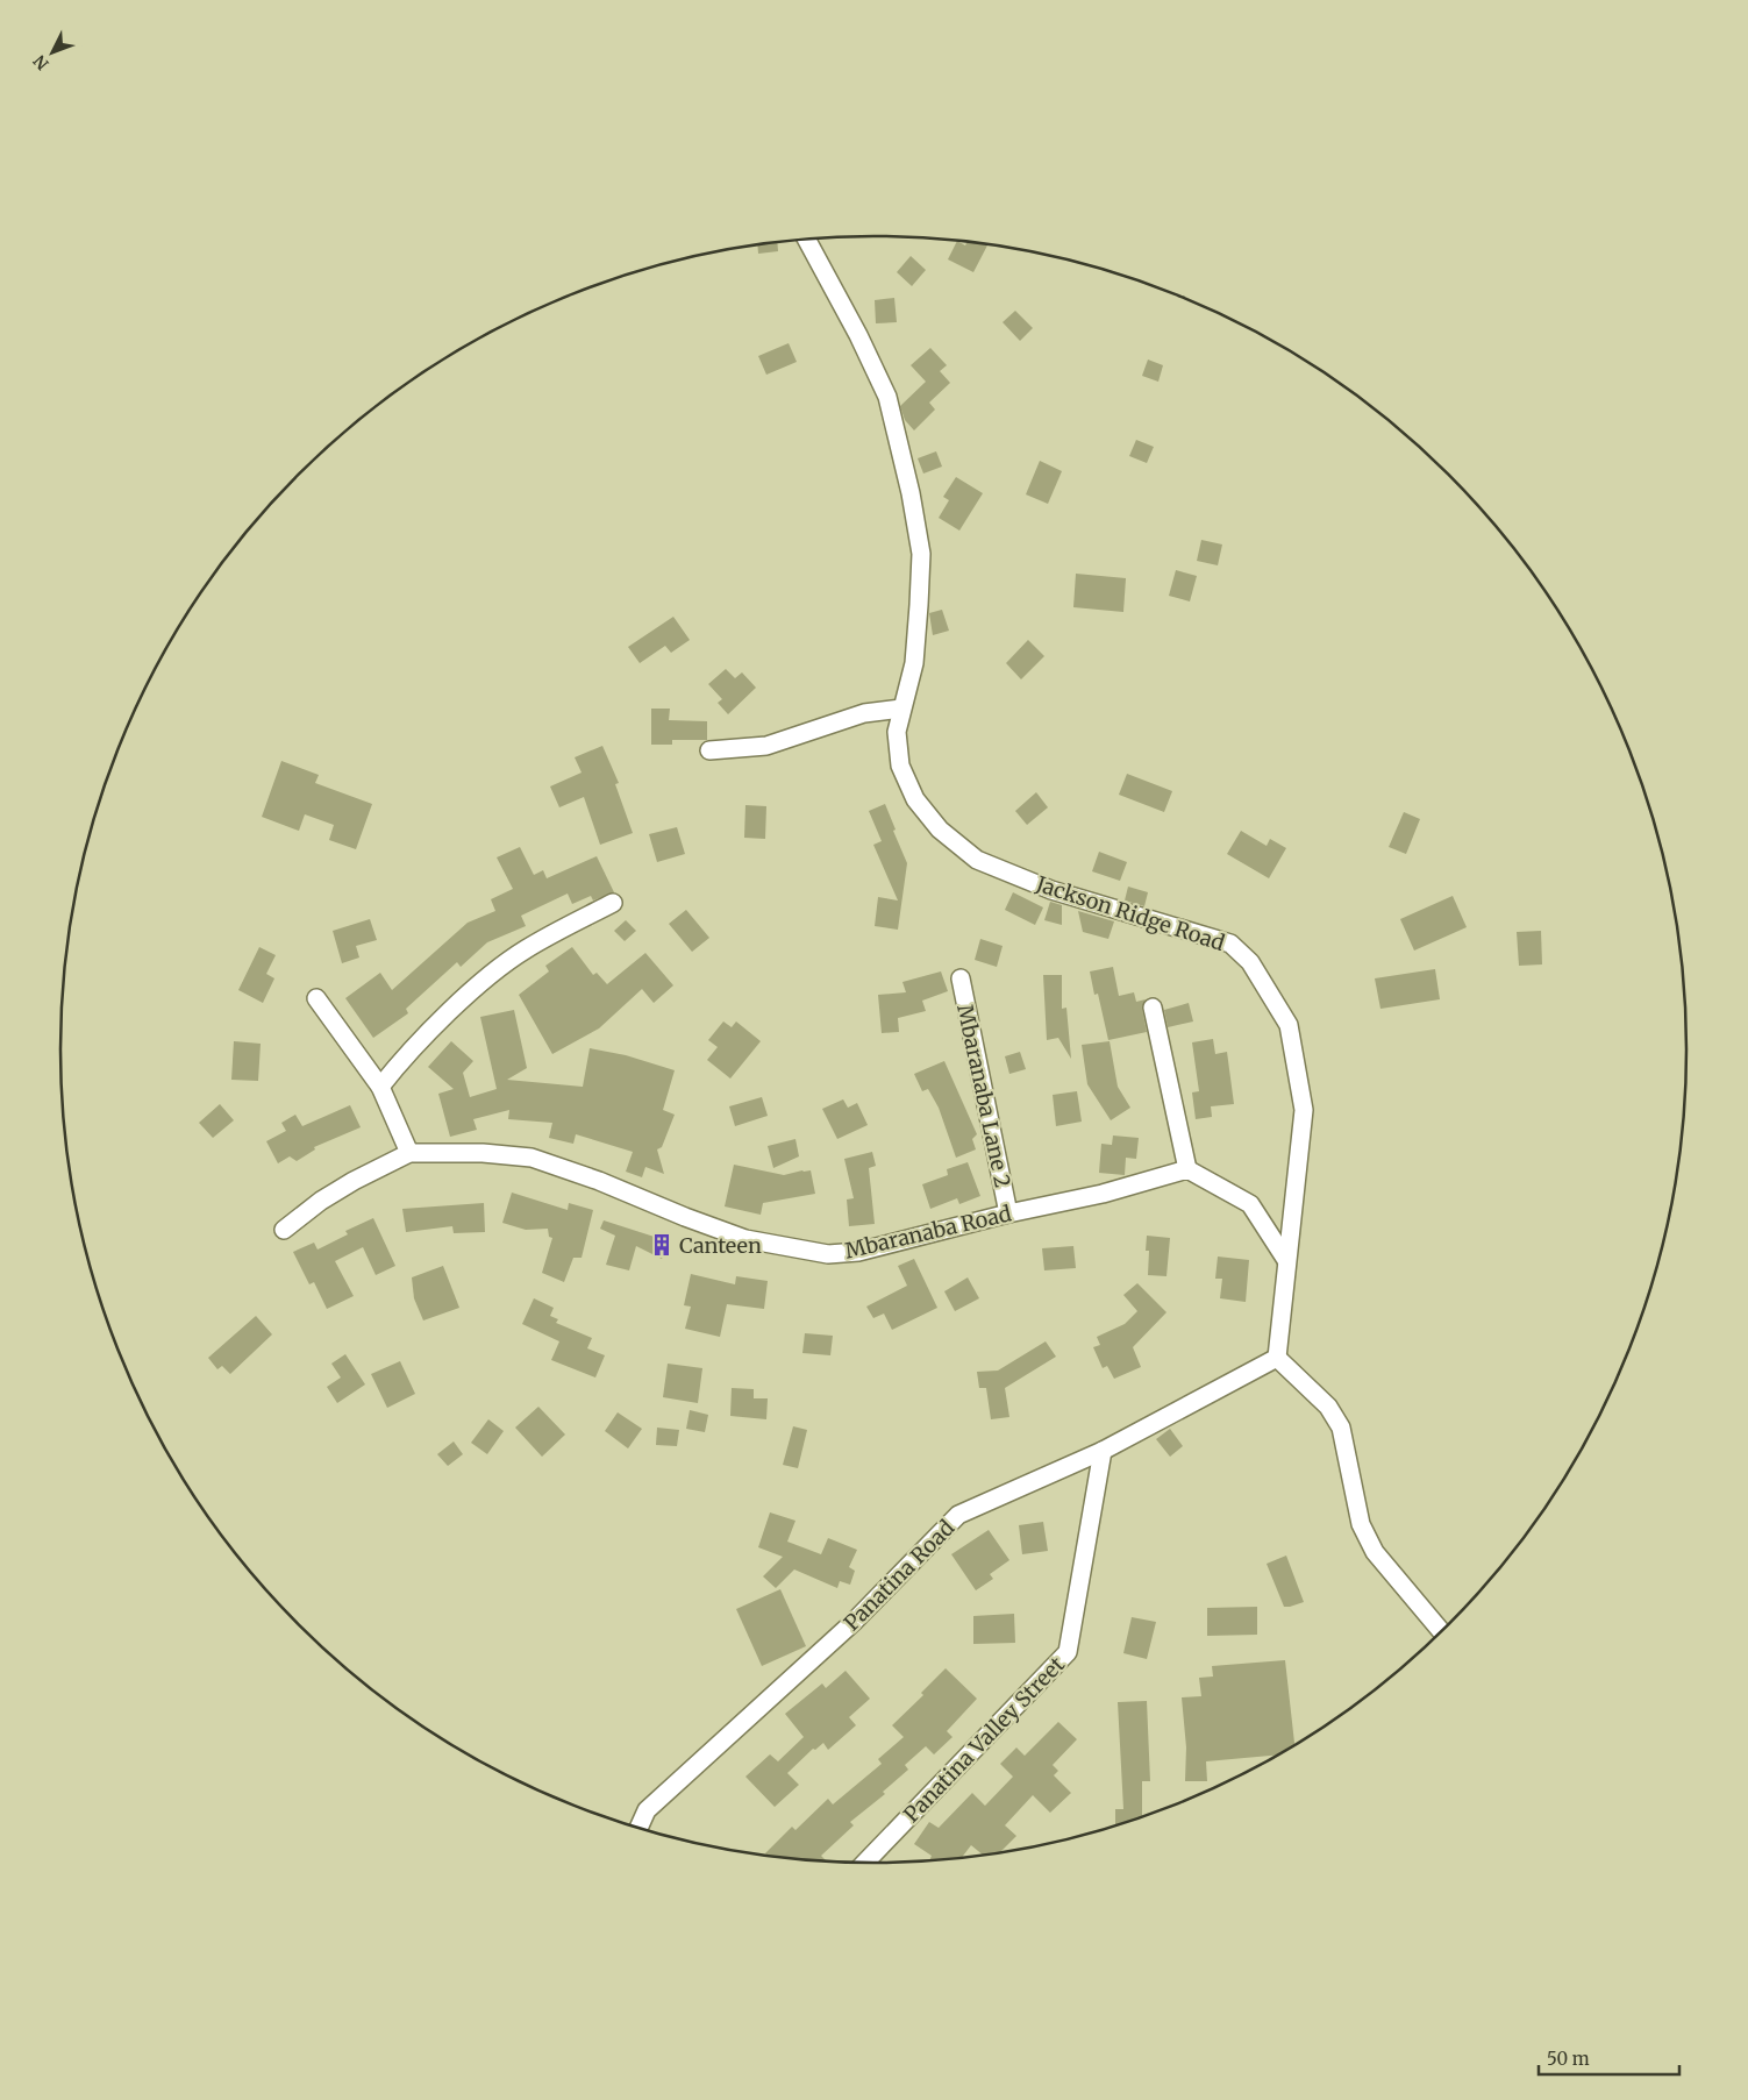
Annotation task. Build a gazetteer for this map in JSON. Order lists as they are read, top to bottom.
{
  "streets": {
    "street": [
      "Jackson Ridge Road",
      "Mbaranaba Lane 2",
      "Mbaranaba Road",
      "Panatina Road",
      "Panatina Valley Street"
    ]
  },
  "crossings": [
    ["Jackson Ridge Road", "Panatina Road"],
    ["Mbaranaba Lane 2", "Mbaranaba Road"],
    ["Panatina Road", "Panatina Valley Street"]
  ],
  "places": {
    "building": ["Canteen"]
  },
  "scale_bar": "50 m",
  "north": "bottom left"
}
